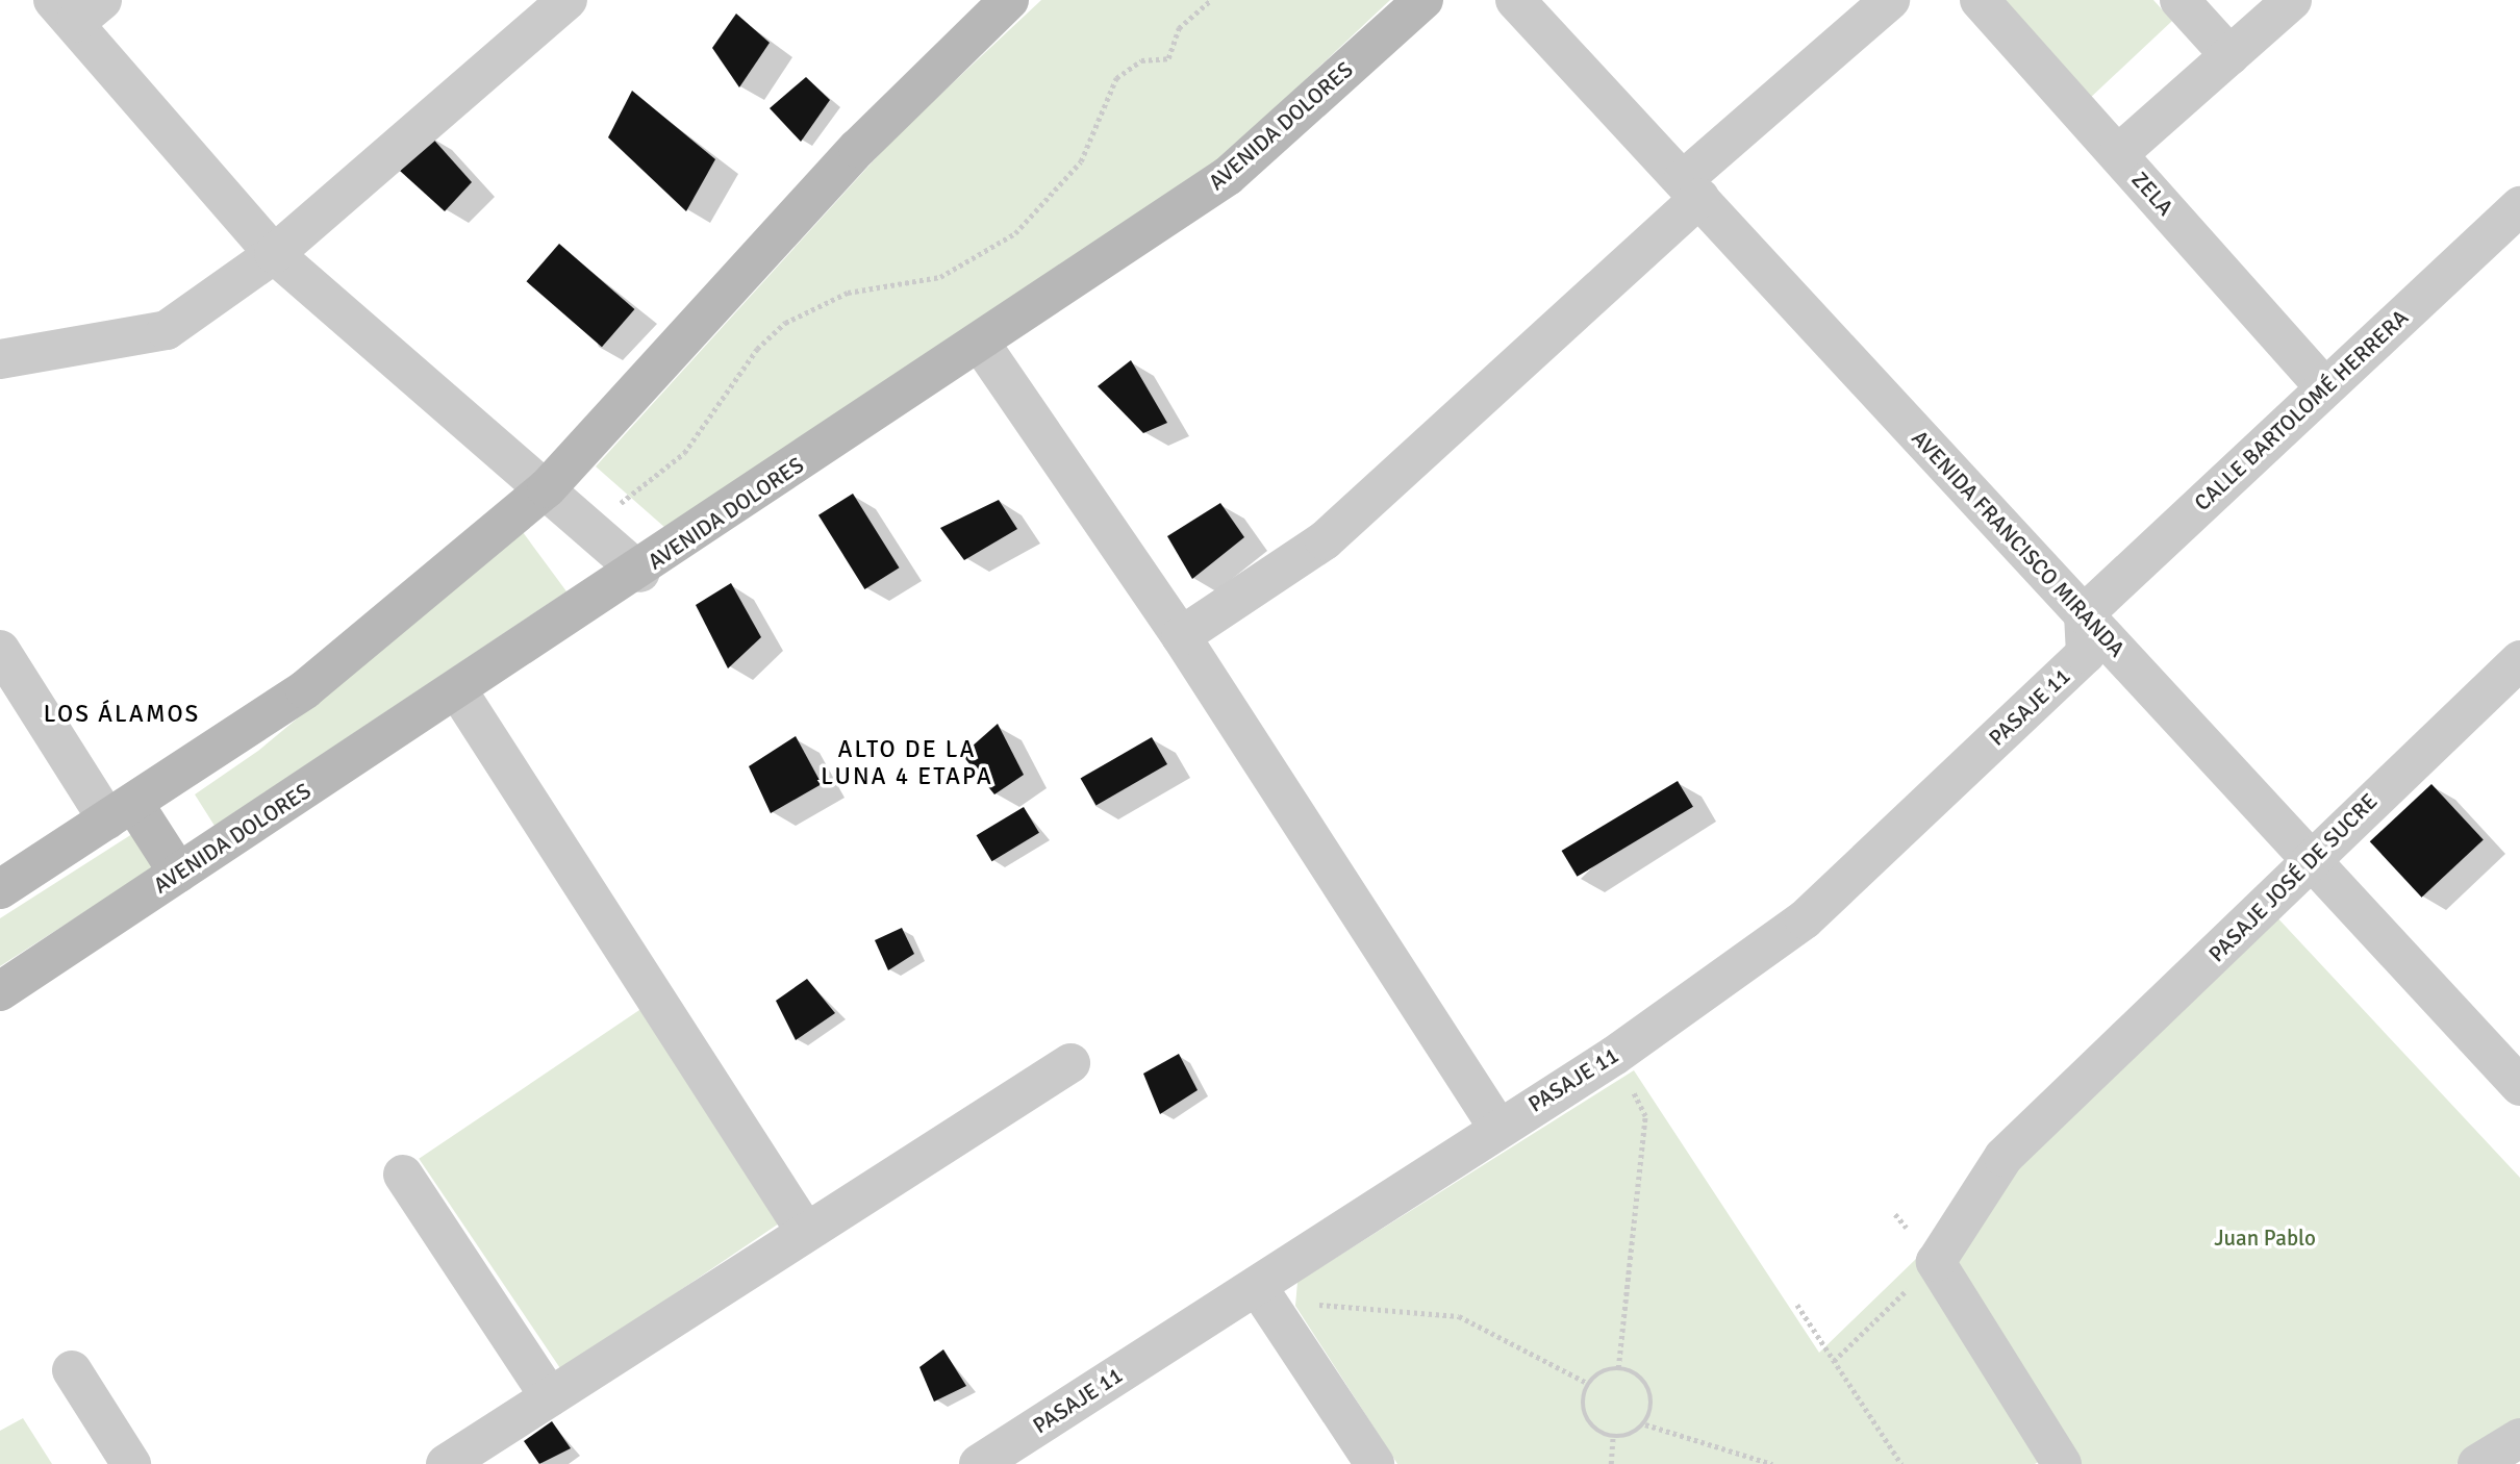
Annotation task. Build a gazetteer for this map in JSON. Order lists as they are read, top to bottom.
{
  "streets": {
    "main road": ["AVENIDA DOLORES"],
    "street": [
      "ZELA",
      "CALLE BARTOLOMÉ HERRERA",
      "AVENIDA FRANCISCO MIRANDA",
      "PASAJE 11",
      "PASAJE JOSÉ DE SUCRE"
    ]
  },
  "crossings": [
    ["ZELA", "CALLE BARTOLOMÉ HERRERA"],
    ["CALLE BARTOLOMÉ HERRERA", "AVENIDA FRANCISCO MIRANDA"],
    ["CALLE BARTOLOMÉ HERRERA", "PASAJE 11"],
    ["AVENIDA FRANCISCO MIRANDA", "PASAJE 11"],
    ["AVENIDA FRANCISCO MIRANDA", "PASAJE JOSÉ DE SUCRE"]
  ],
  "districts": ["LOS ÁLAMOS", "ALTO DE LA LUNA 4 ETAPA"],
  "parks": ["Juan Pablo"]
}
